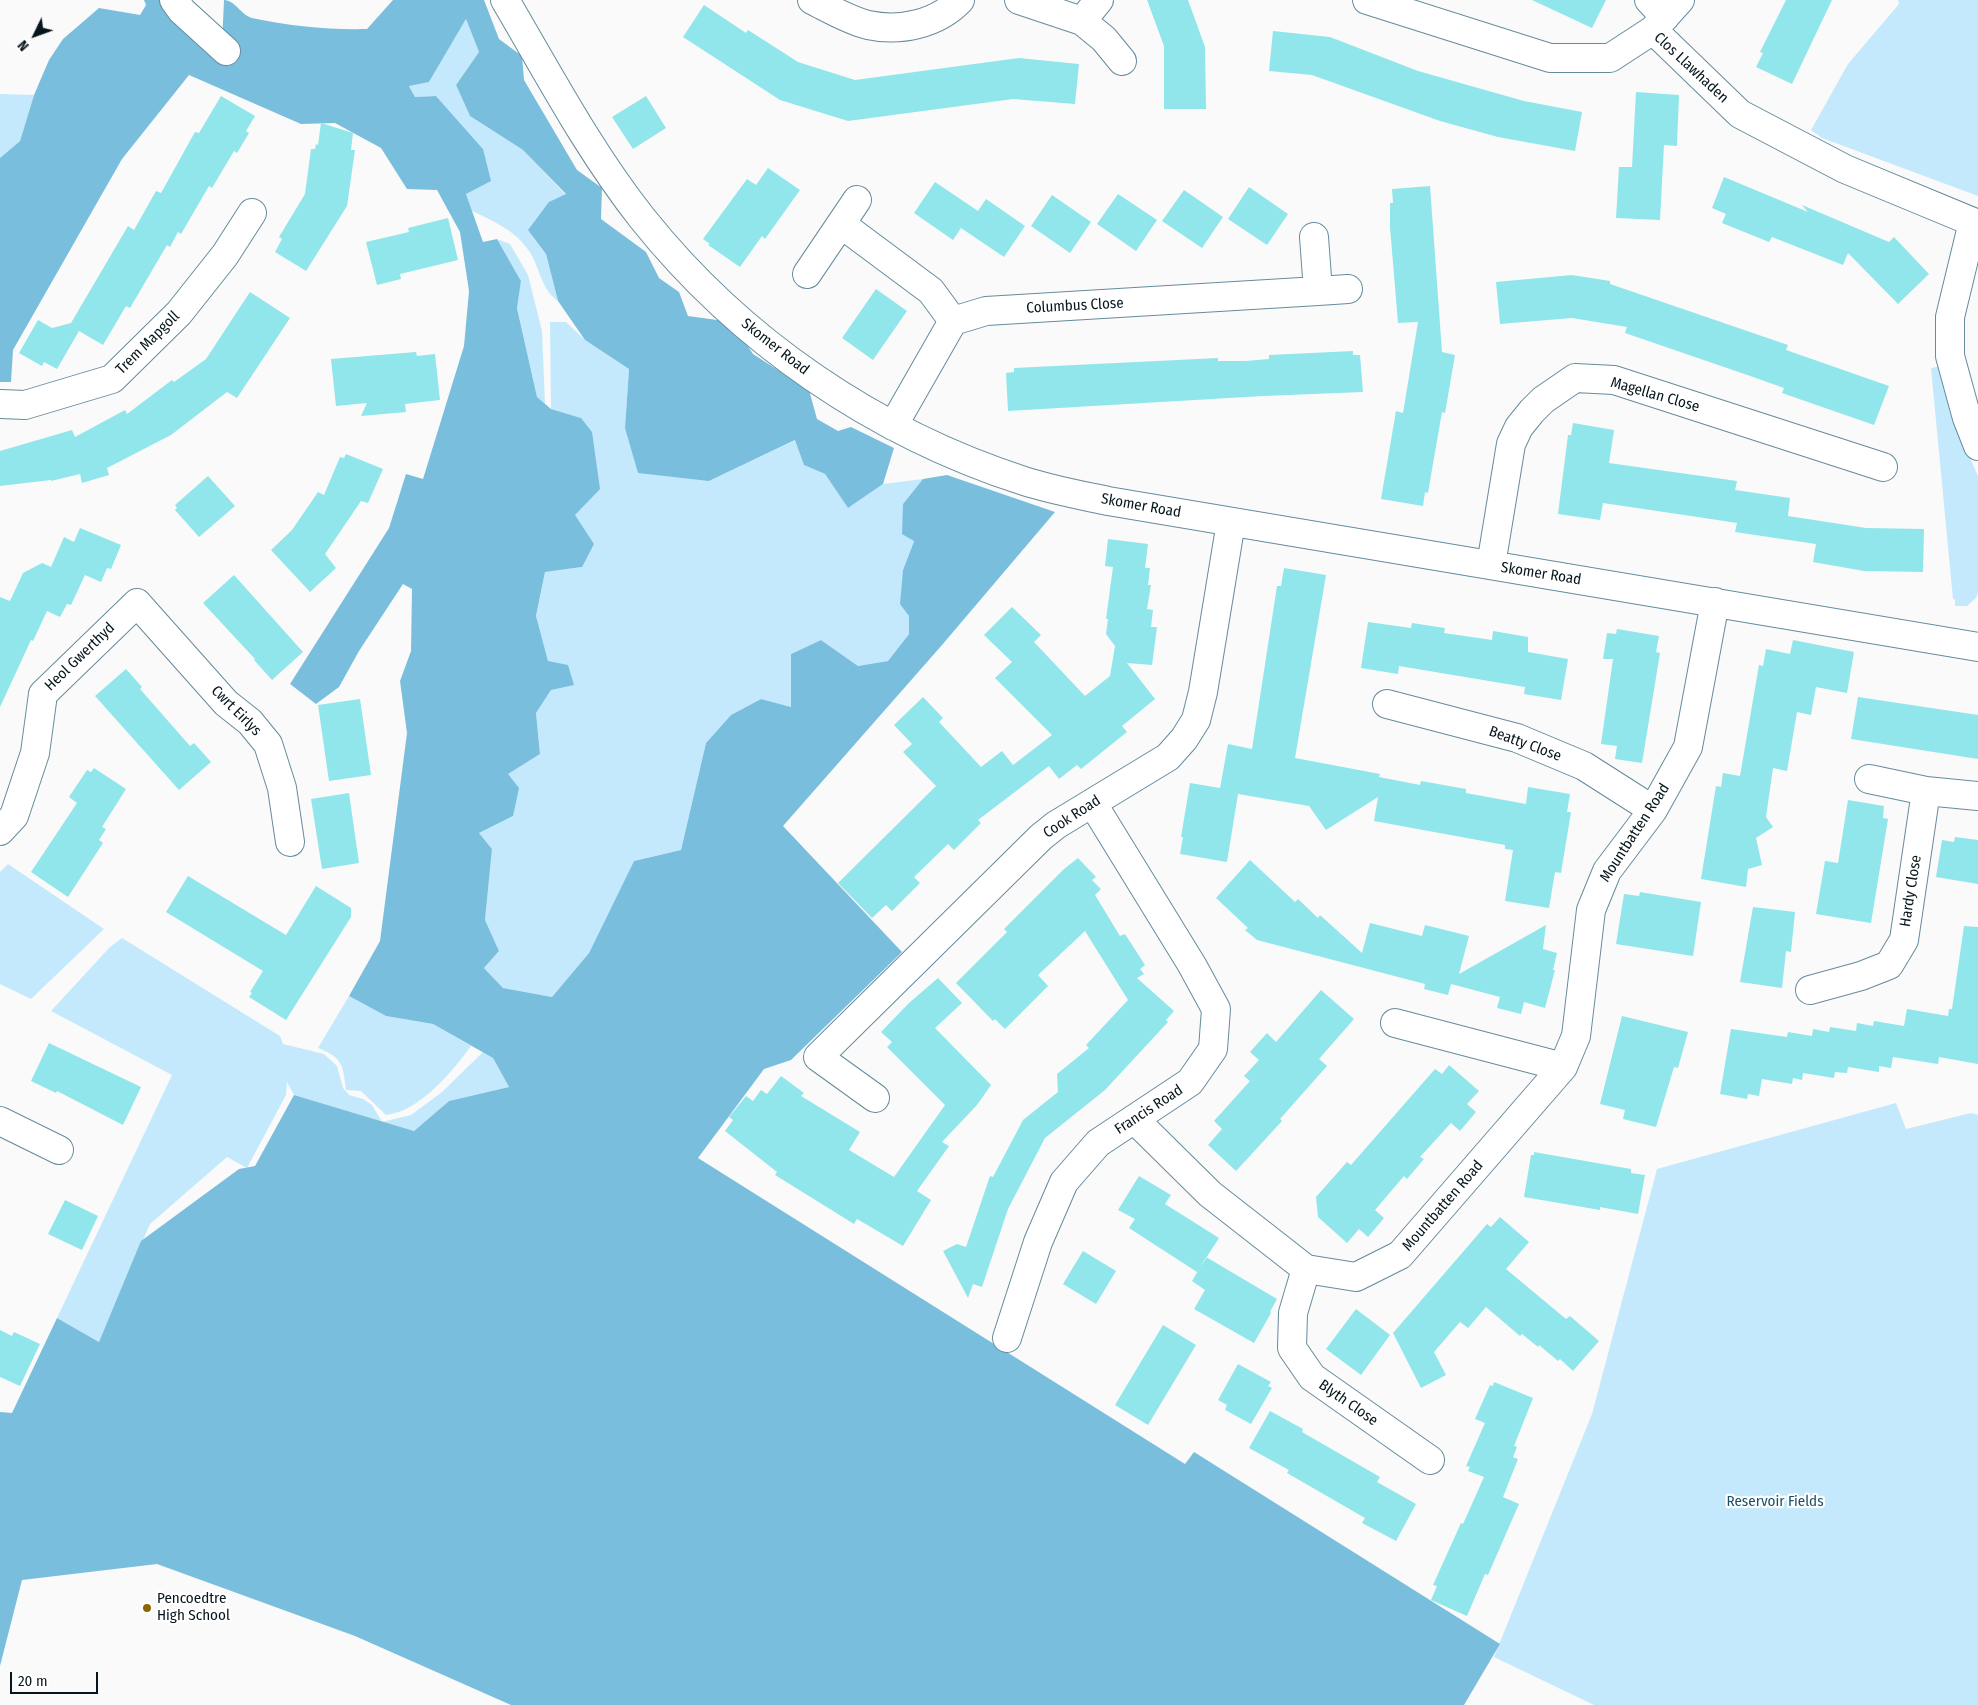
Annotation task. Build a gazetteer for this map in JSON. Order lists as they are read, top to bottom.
{
  "streets": {
    "street": [
      "Clos Llawhaden",
      "Columbus Close",
      "Trem Mapgoll",
      "Skomer Road",
      "Magellan Close",
      "Heol Gwerthyd",
      "Cwrt Eirlys",
      "Beatty Close",
      "Cook Road",
      "Mountbatten Road",
      "Hardy Close",
      "Francis Road",
      "Blyth Close"
    ]
  },
  "crossings": [
    ["Skomer Road", "Magellan Close"],
    ["Skomer Road", "Cook Road"],
    ["Skomer Road", "Mountbatten Road"],
    ["Heol Gwerthyd", "Cwrt Eirlys"],
    ["Beatty Close", "Mountbatten Road"],
    ["Cook Road", "Francis Road"],
    ["Mountbatten Road", "Blyth Close"]
  ],
  "parks": ["Reservoir Fields"],
  "places": ["Pencoedtre High School"],
  "scale_bar": "20 m",
  "north": "bottom left"
}
